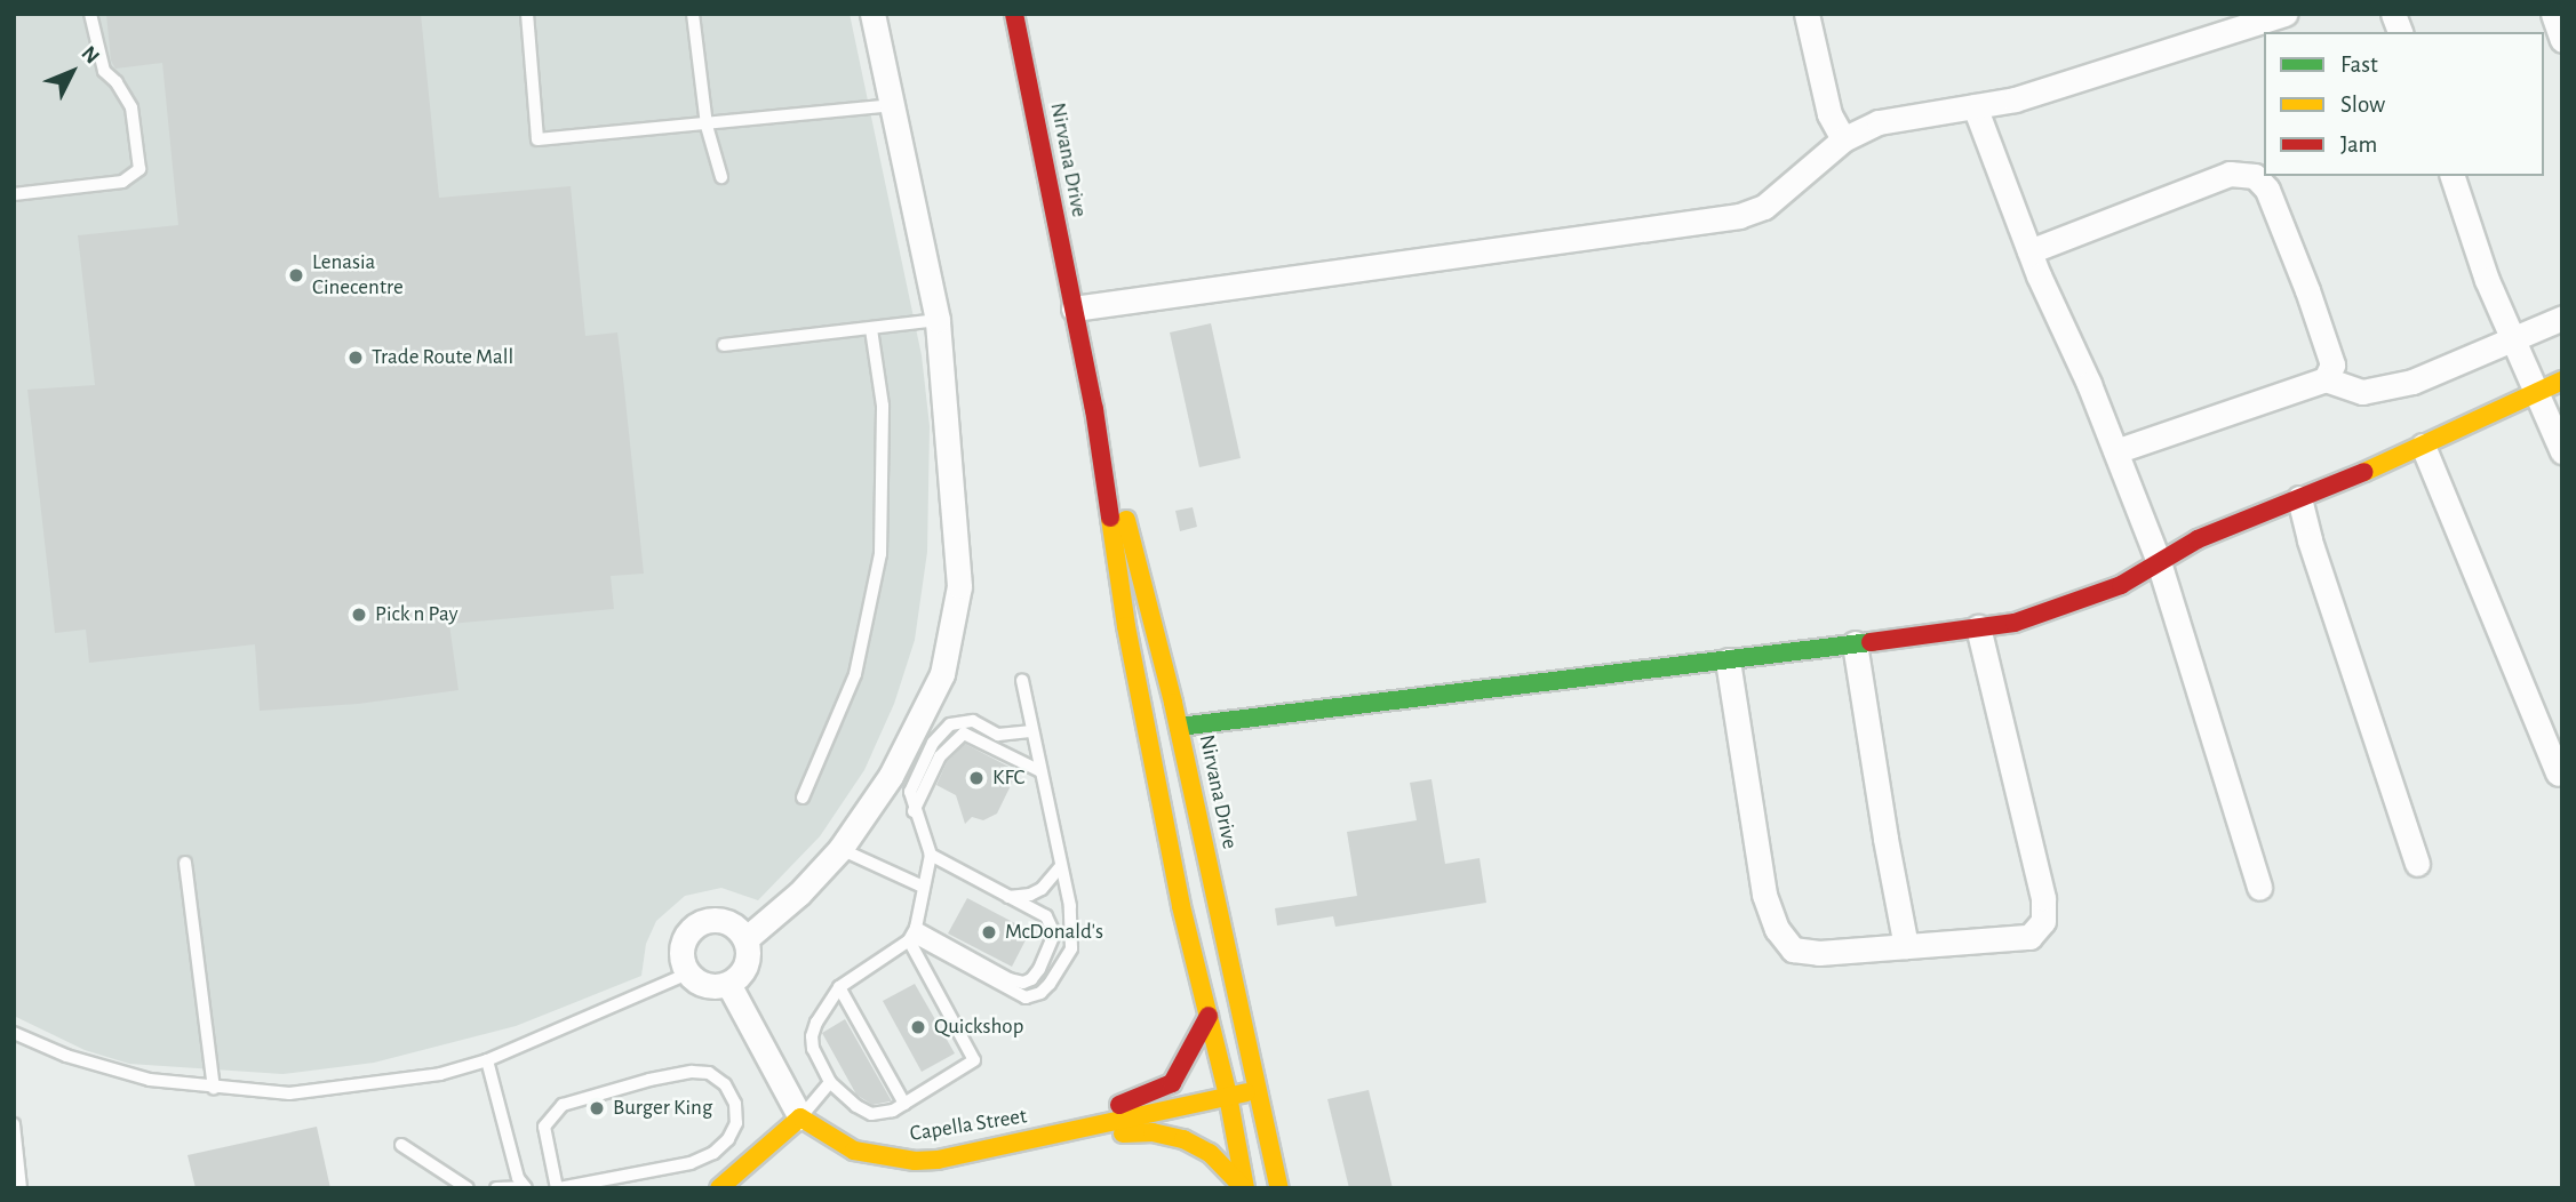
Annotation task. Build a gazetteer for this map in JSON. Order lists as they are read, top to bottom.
{
  "streets": {
    "main road": ["Nirvana Drive", "Capella Street"]
  },
  "crossings": [
    ["Nirvana Drive", "Capella Street"]
  ],
  "places": [
    "Lenasia Cinecentre",
    "Trade Route Mall",
    "Pick n Pay",
    "KFC",
    "McDonald's",
    "Quickshop",
    "Burger King"
  ],
  "legend": ["Fast", "Slow", "Jam"],
  "north": "top right"
}
